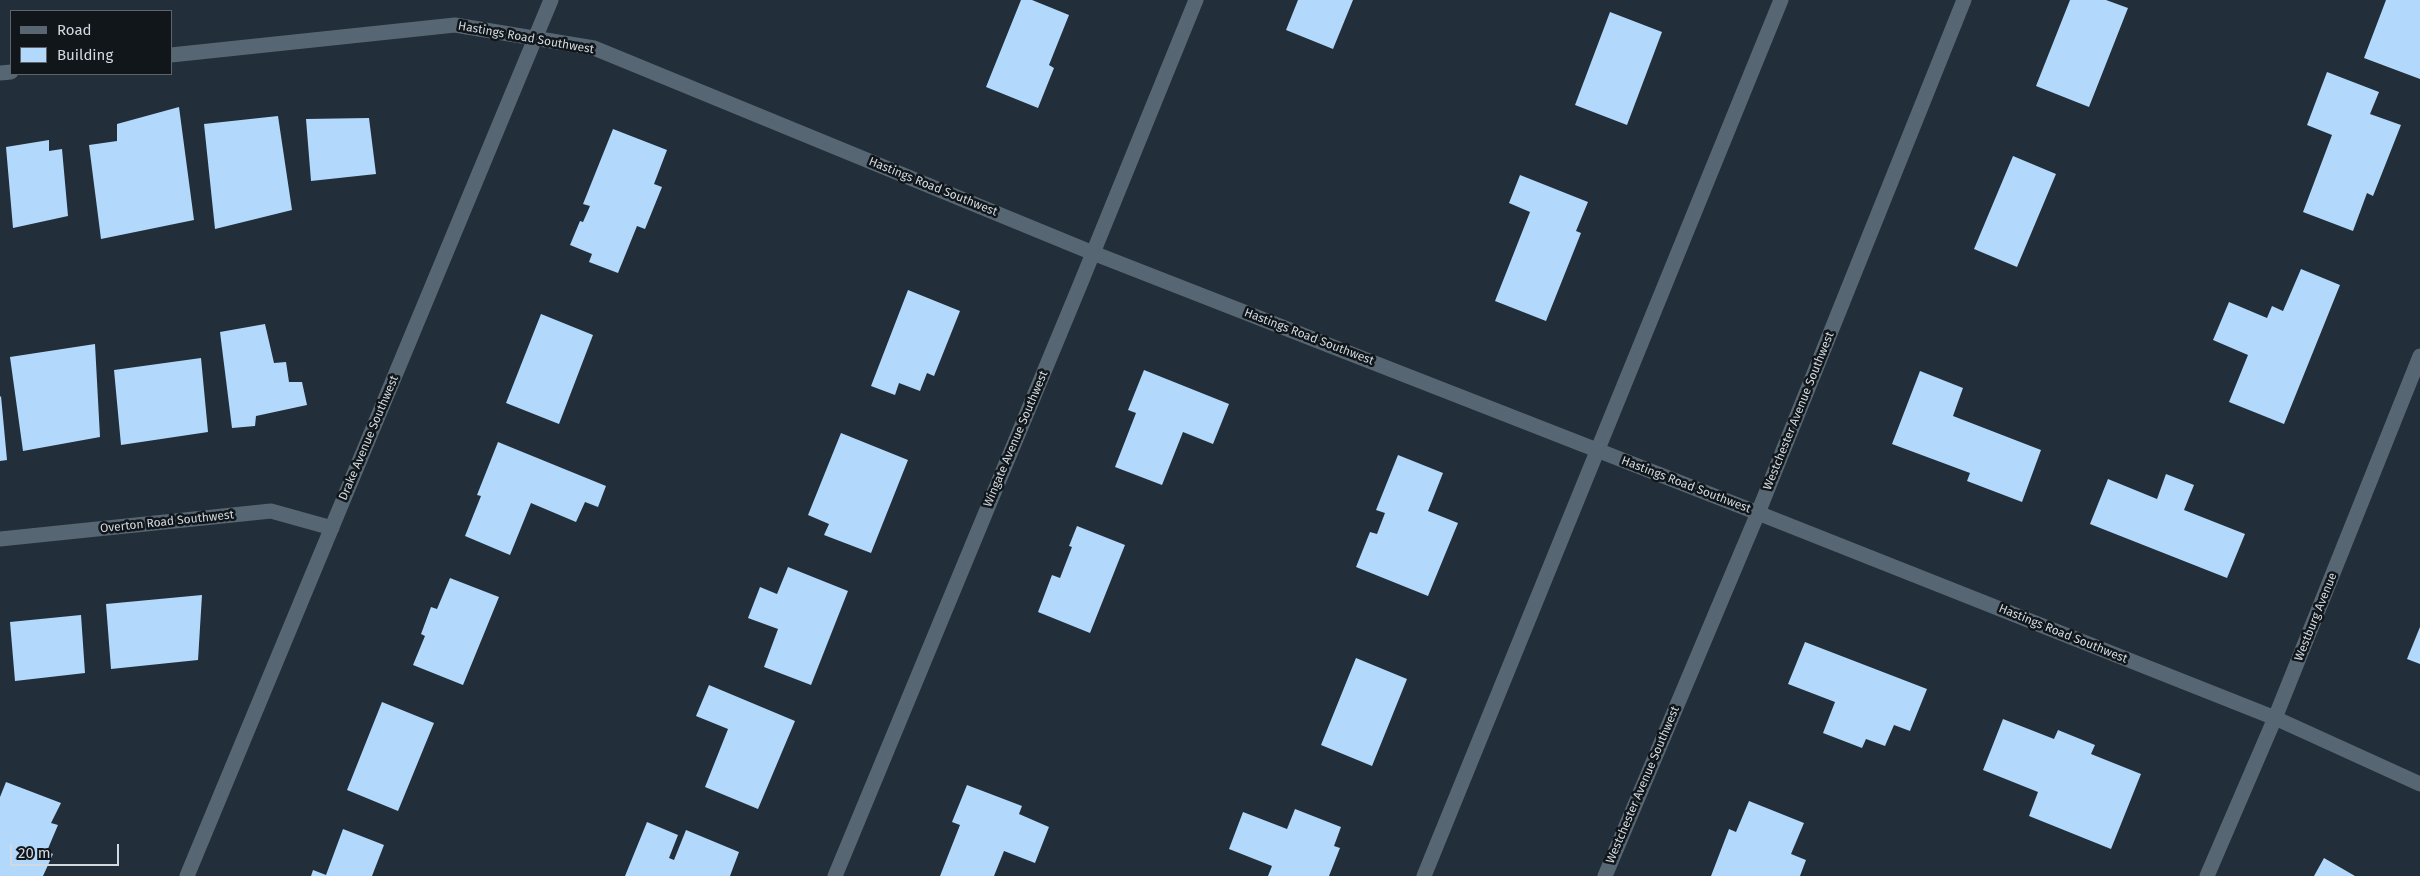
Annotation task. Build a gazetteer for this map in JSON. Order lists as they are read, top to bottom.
{
  "streets": {
    "street": [
      "Hastings Road Southwest",
      "Westchester Avenue Southwest",
      "Drake Avenue Southwest",
      "Wingate Avenue Southwest",
      "Overton Road Southwest",
      "Westburg Avenue"
    ]
  },
  "crossings": [
    ["Hastings Road Southwest", "Westchester Avenue Southwest"],
    ["Hastings Road Southwest", "Drake Avenue Southwest"],
    ["Hastings Road Southwest", "Wingate Avenue Southwest"],
    ["Hastings Road Southwest", "Westburg Avenue"],
    ["Drake Avenue Southwest", "Overton Road Southwest"]
  ],
  "legend": ["Road", "Building"],
  "scale_bar": "20 m"
}
